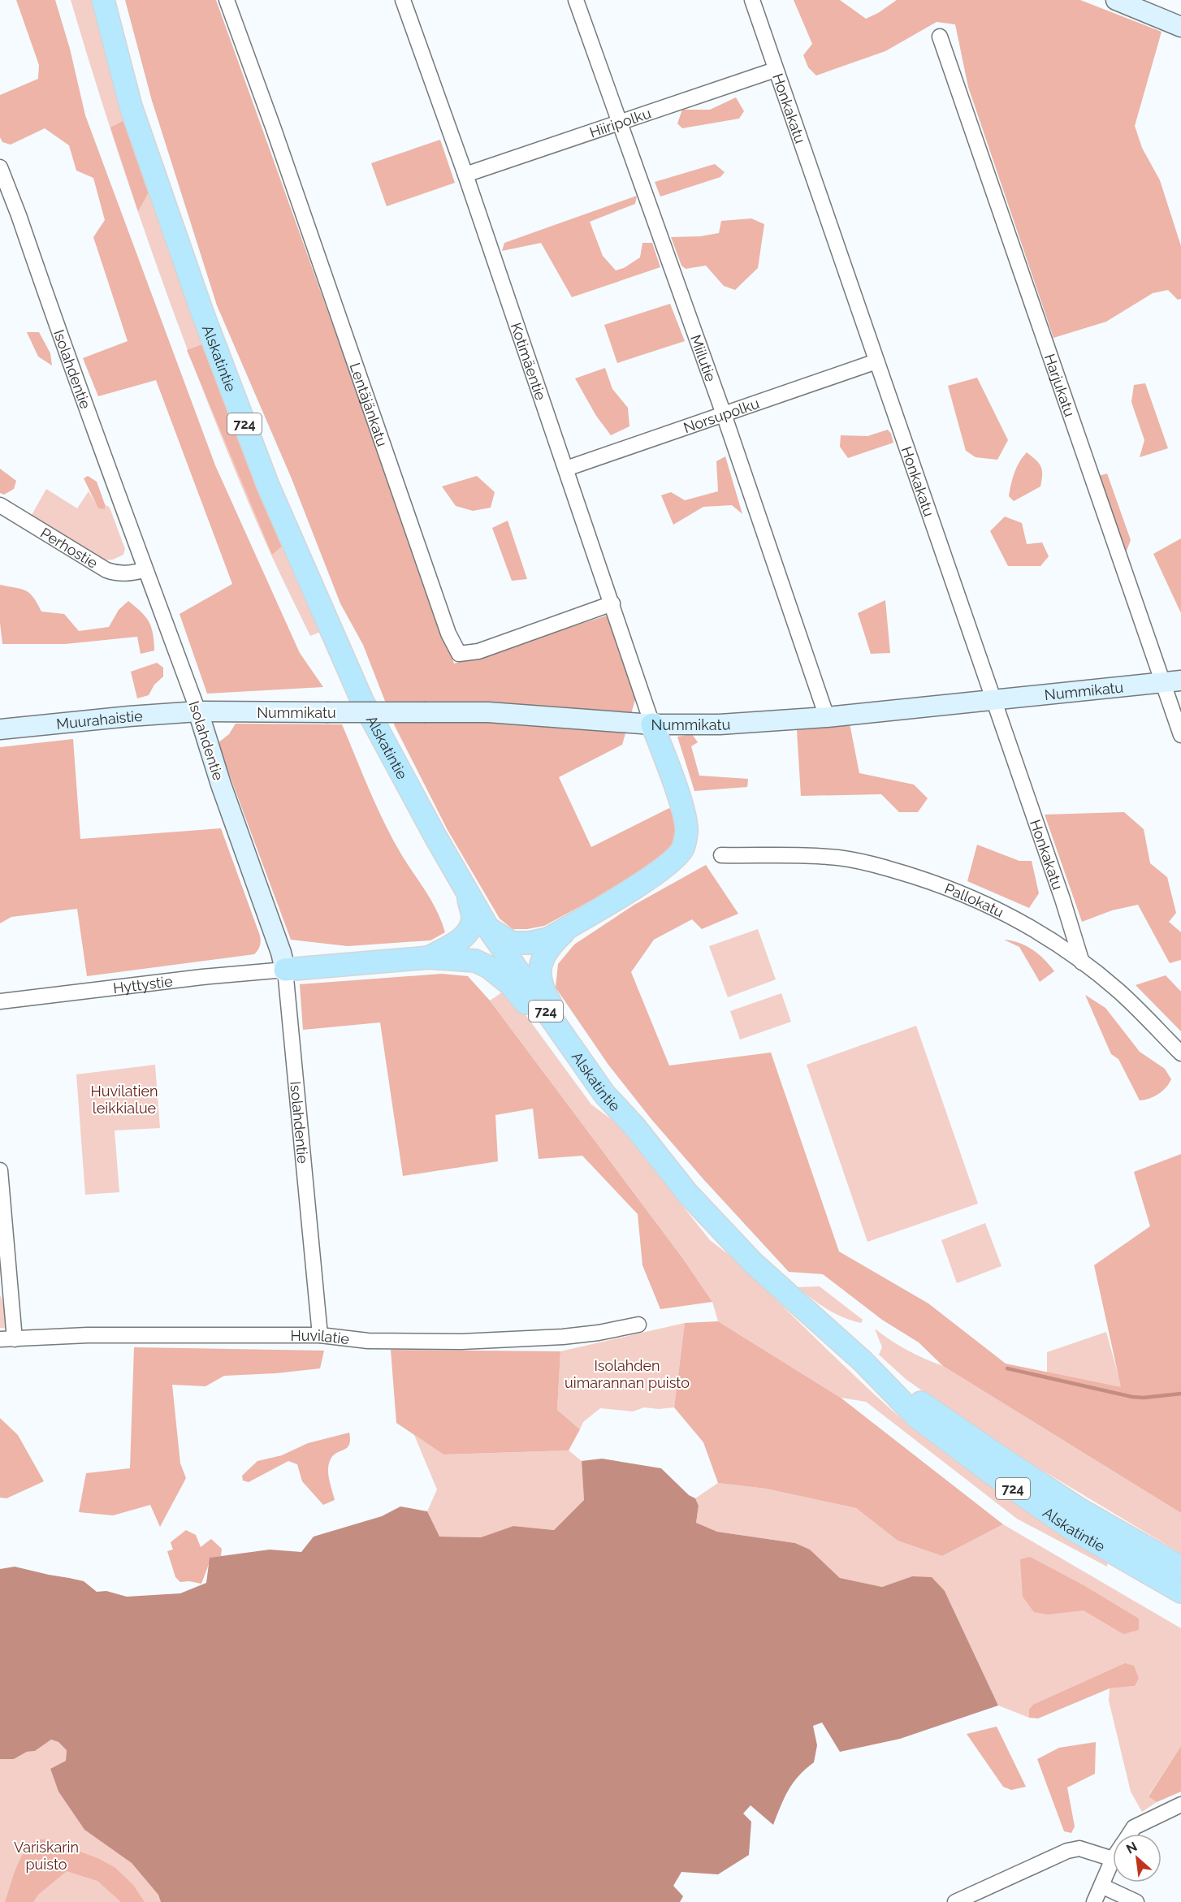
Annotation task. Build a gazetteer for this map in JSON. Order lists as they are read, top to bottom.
{
  "streets": {
    "main road": ["Alskatintie", "724"],
    "street": [
      "Honkakatu",
      "Hiiripolku",
      "Miilutie",
      "Kotimäentie",
      "Isolahdentie",
      "Harjukatu",
      "Lentäjänkatu",
      "Norsupolku",
      "Perhostie",
      "Nummikatu",
      "Muurahaistie",
      "Pallokatu",
      "Hyttystie",
      "Huvilatie"
    ]
  },
  "crossings": [
    ["Honkakatu", "Hiiripolku"],
    ["Honkakatu", "Norsupolku"],
    ["Honkakatu", "Nummikatu"],
    ["Honkakatu", "Pallokatu"],
    ["Hiiripolku", "Miilutie"],
    ["Hiiripolku", "Kotimäentie"],
    ["Miilutie", "Norsupolku"],
    ["Miilutie", "Nummikatu"],
    ["Kotimäentie", "Lentäjänkatu"],
    ["Kotimäentie", "Norsupolku"],
    ["Kotimäentie", "Nummikatu"],
    ["Isolahdentie", "Perhostie"],
    ["Isolahdentie", "Nummikatu"],
    ["Isolahdentie", "Muurahaistie"],
    ["Isolahdentie", "Hyttystie"],
    ["Isolahdentie", "Huvilatie"],
    ["Harjukatu", "Nummikatu"],
    ["Nummikatu", "Muurahaistie"]
  ],
  "parks": ["Huvilatien leikkialue", "Isolahden uimarannan puisto", "Variskarin puisto"],
  "north": "top left"
}
